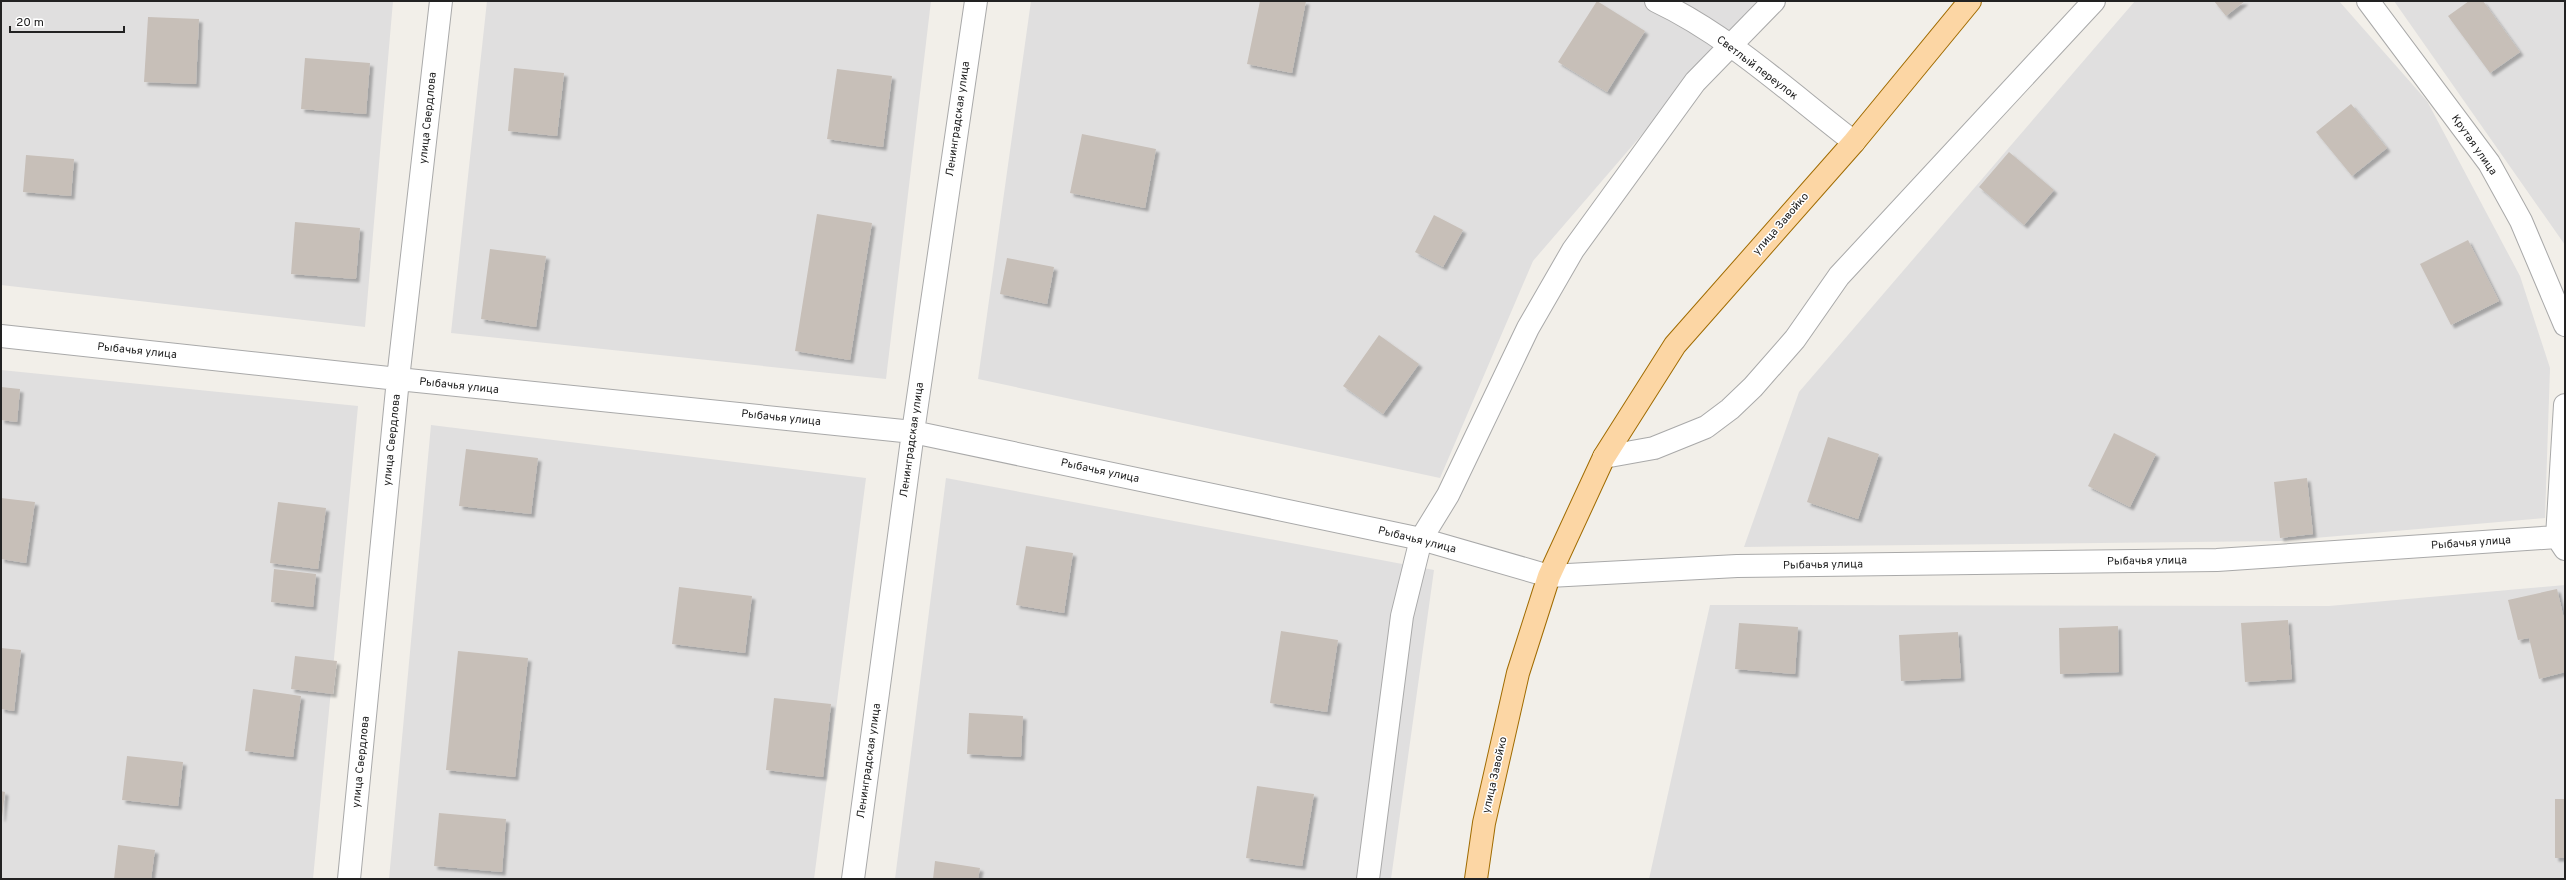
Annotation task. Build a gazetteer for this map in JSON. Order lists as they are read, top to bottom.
{
  "streets": {
    "main road": ["улица Завойко"],
    "street": [
      "Светлый переулок",
      "улица Свердлова",
      "Ленинградская улица",
      "Крутая улица",
      "Рыбачья улица"
    ]
  },
  "crossings": [
    ["Светлый переулок", "улица Завойко"],
    ["улица Свердлова", "Рыбачья улица"],
    ["Ленинградская улица", "Рыбачья улица"],
    ["улица Завойко", "Рыбачья улица"]
  ],
  "scale_bar": "20 m"
}
